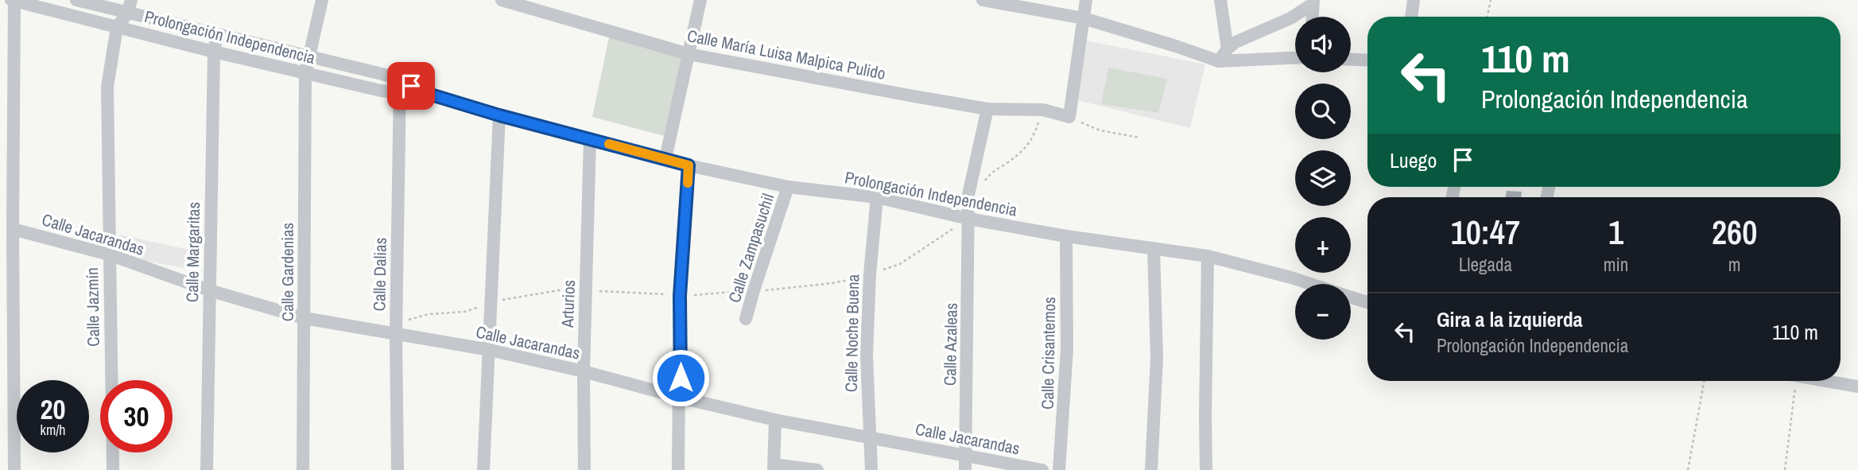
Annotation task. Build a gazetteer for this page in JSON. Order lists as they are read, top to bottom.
{
  "streets": {
    "street": [
      "Prolongación Independencia",
      "Calle María Luisa Malpica Pulido",
      "Calle Jacarandas",
      "Calle Zampasuchil",
      "Calle Margaritas",
      "Calle Gardenias",
      "Calle Dalias",
      "Arturios",
      "Calle Jazmín",
      "Calle Noche Buena",
      "Calle Azaleas",
      "Calle Crisantemos"
    ]
  },
  "crossings": [
    ["Prolongación Independencia", "Calle Zampasuchil"],
    ["Prolongación Independencia", "Calle Margaritas"],
    ["Prolongación Independencia", "Calle Gardenias"],
    ["Prolongación Independencia", "Calle Dalias"],
    ["Prolongación Independencia", "Arturios"],
    ["Prolongación Independencia", "Calle Jazmín"],
    ["Prolongación Independencia", "Calle Noche Buena"],
    ["Prolongación Independencia", "Calle Azaleas"],
    ["Prolongación Independencia", "Calle Crisantemos"],
    ["Calle María Luisa Malpica Pulido", "Calle Azaleas"],
    ["Calle Jacarandas", "Calle Margaritas"],
    ["Calle Jacarandas", "Calle Gardenias"],
    ["Calle Jacarandas", "Calle Dalias"],
    ["Calle Jacarandas", "Arturios"],
    ["Calle Jacarandas", "Calle Jazmín"],
    ["Calle Jacarandas", "Calle Noche Buena"],
    ["Calle Jacarandas", "Calle Azaleas"]
  ],
  "page": {
    "map_buttons": ["+", "−"],
    "turn": ["110 m", "Prolongación Independencia"],
    "then": "Luego",
    "eta": [
      "10:47",
      "Llegada",
      "1",
      "min",
      "260",
      "m"
    ],
    "list": [
      {
        "name": "Gira a la izquierda",
        "note": "Prolongación Independencia",
        "value": "110 m"
      }
    ],
    "speed": "20 km/h",
    "limit": "30"
  }
}
